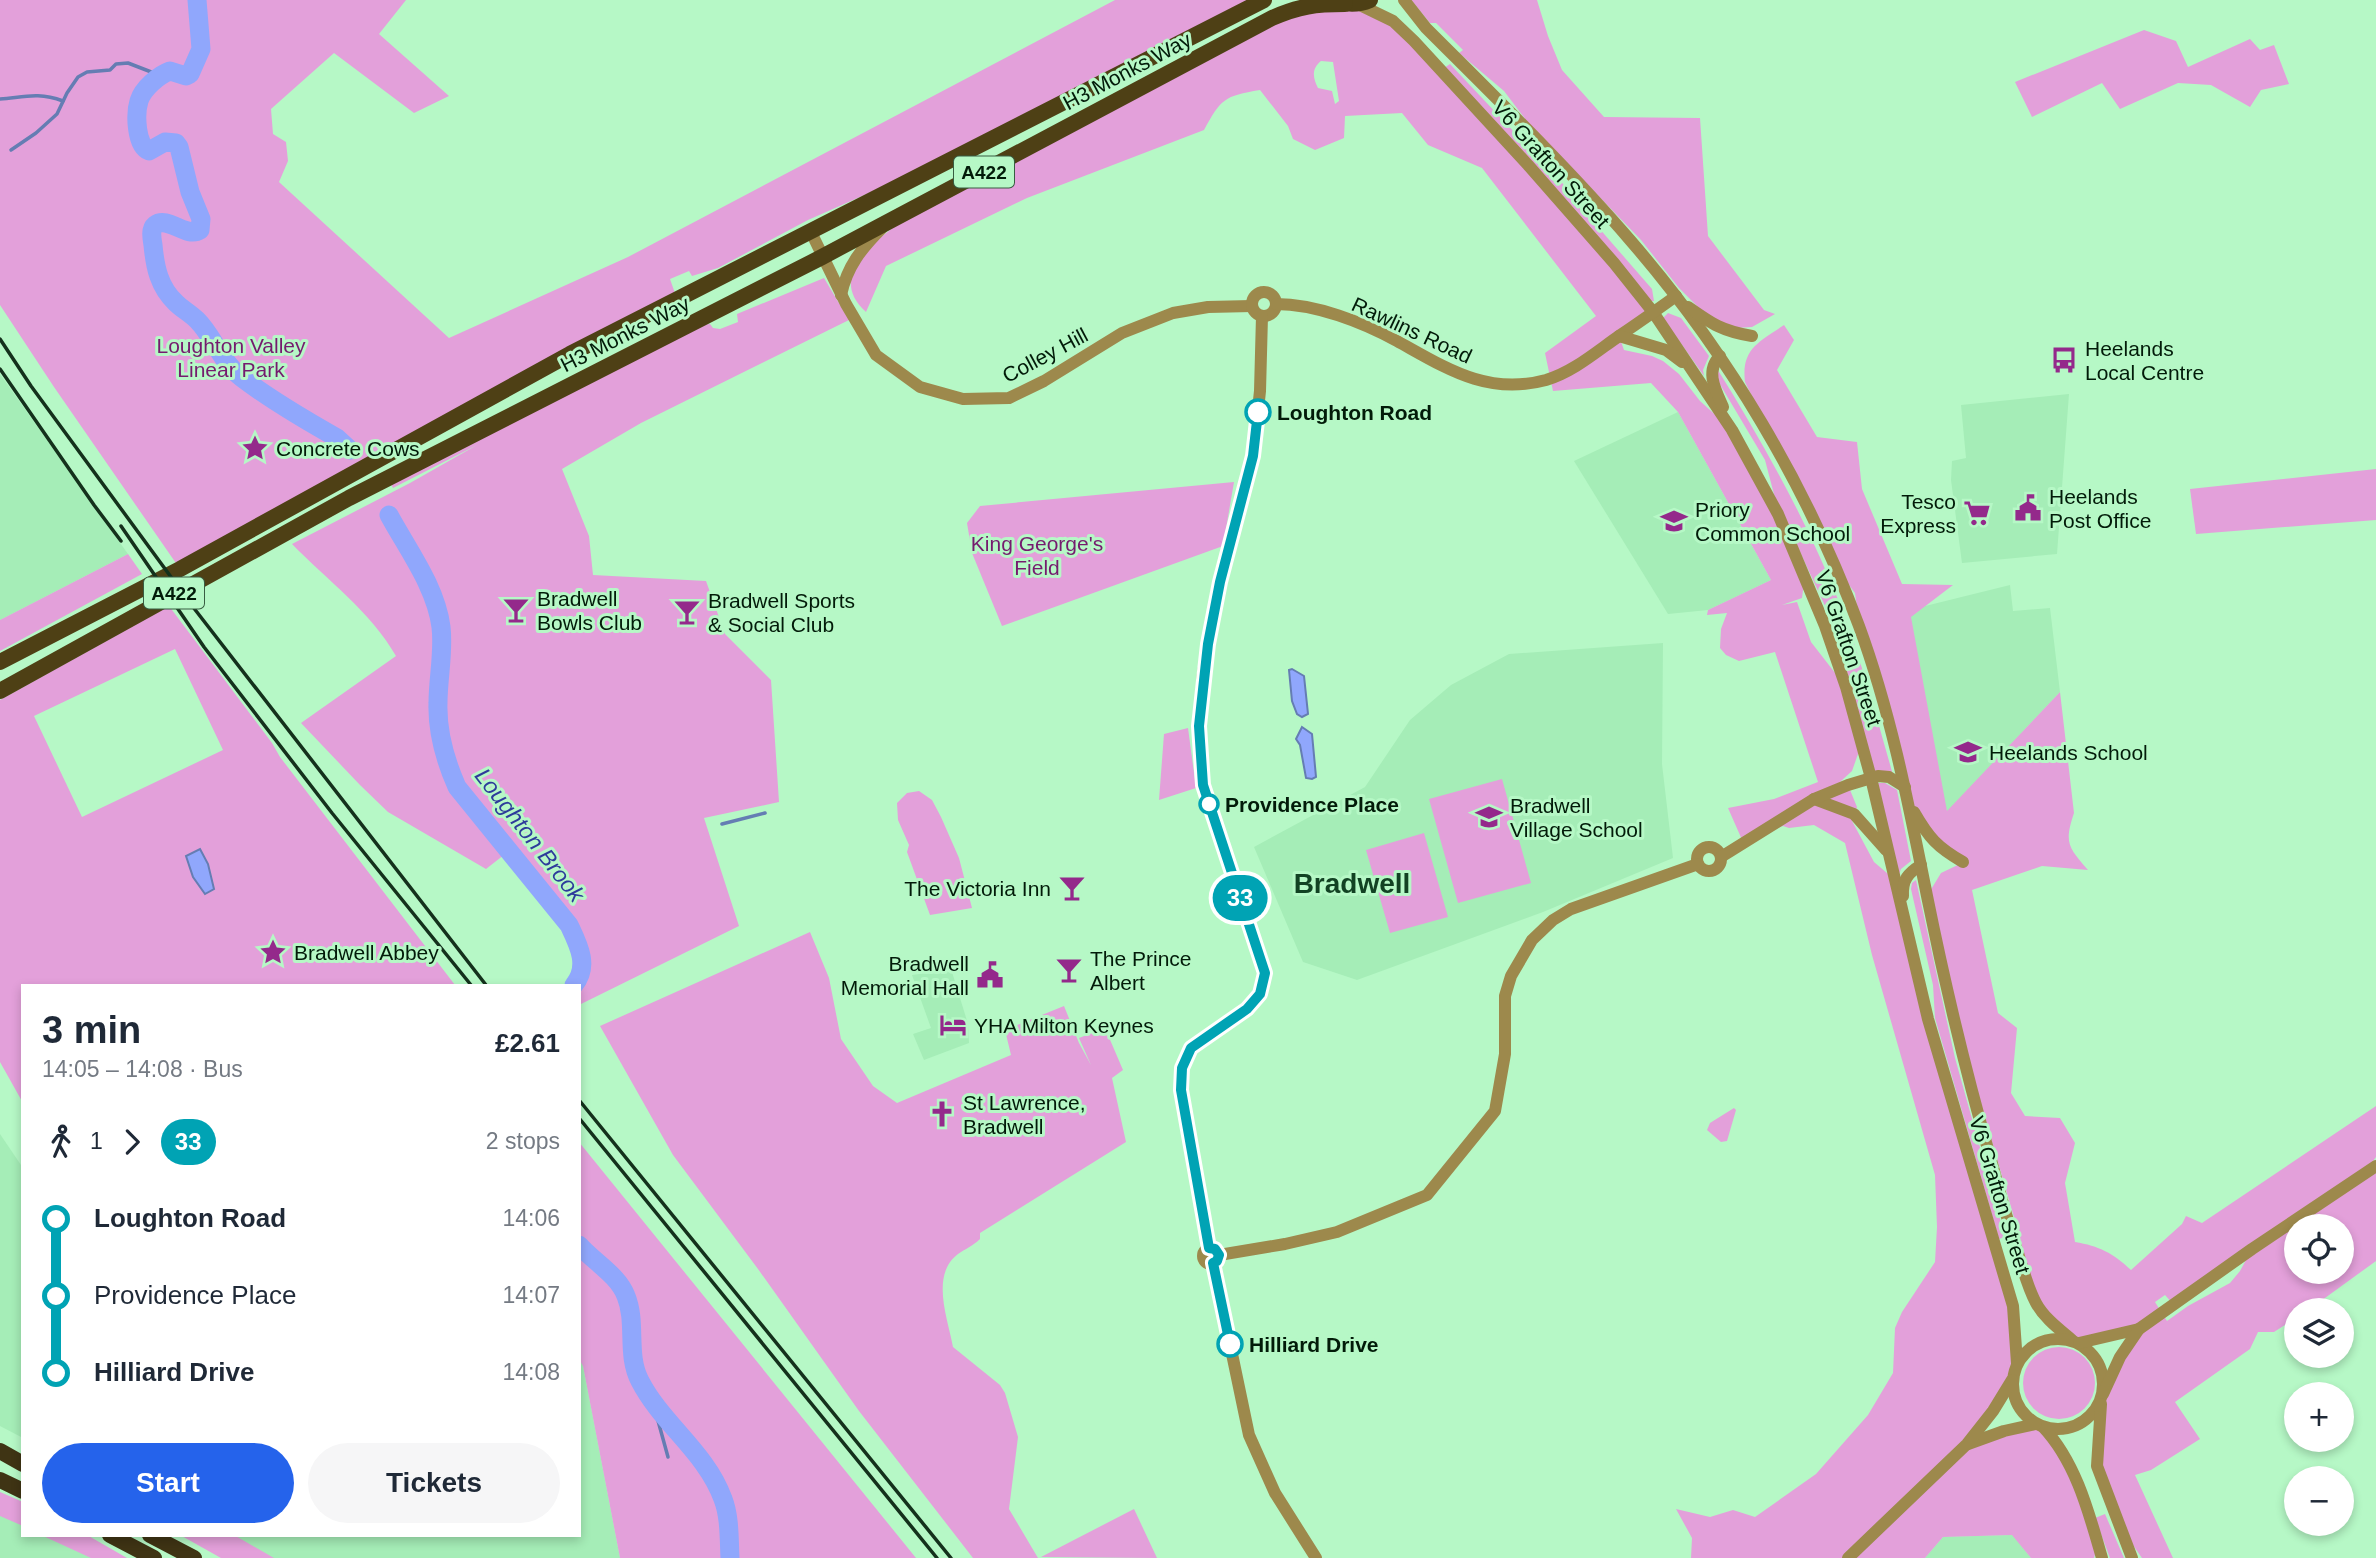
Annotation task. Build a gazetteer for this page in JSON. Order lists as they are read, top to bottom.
{
  "streets": {
    "main road": ["H3 Monks Way", "A422"],
    "street": ["V6 Grafton Street", "Rawlins Road", "Colley Hill"]
  },
  "crossings": [
    ["H3 Monks Way", "V6 Grafton Street"],
    ["H3 Monks Way", "Colley Hill"],
    ["V6 Grafton Street", "Rawlins Road"],
    ["Rawlins Road", "Colley Hill"]
  ],
  "districts": ["Bradwell"],
  "water": ["Loughton Brook"],
  "parks": ["Loughton Valley Linear Park", "King George's Field"],
  "places": {
    "bus stop": ["Heelands Local Centre"],
    "other": ["Loughton Road", "Providence Place", "Hilliard Drive"],
    "place": ["Concrete Cows", "Bradwell Abbey"],
    "public building": ["Heelands Post Office", "Bradwell Memorial Hall"],
    "supermarket": ["Tesco Express"],
    "school or university": ["Priory Common School", "Heelands School", "Bradwell Village School"],
    "bar": [
      "Bradwell Bowls Club",
      "Bradwell Sports & Social Club",
      "The Victoria Inn",
      "The Prince Albert"
    ],
    "hotel": ["YHA Milton Keynes"],
    "church": ["St Lawrence, Bradwell"]
  },
  "lines": ["bus line 33"],
  "page": {
    "on_map": "33",
    "heading": ["3 min", "14:05 – 14:08 · Bus", "£2.61"],
    "legs": ["1", "33", "2 stops"],
    "list": [
      {
        "name": "Loughton Road",
        "value": "14:06"
      },
      {
        "name": "Providence Place",
        "value": "14:07"
      },
      {
        "name": "Hilliard Drive",
        "value": "14:08"
      }
    ],
    "map_buttons": ["+", "−"],
    "buttons": ["Start", "Tickets"]
  }
}
